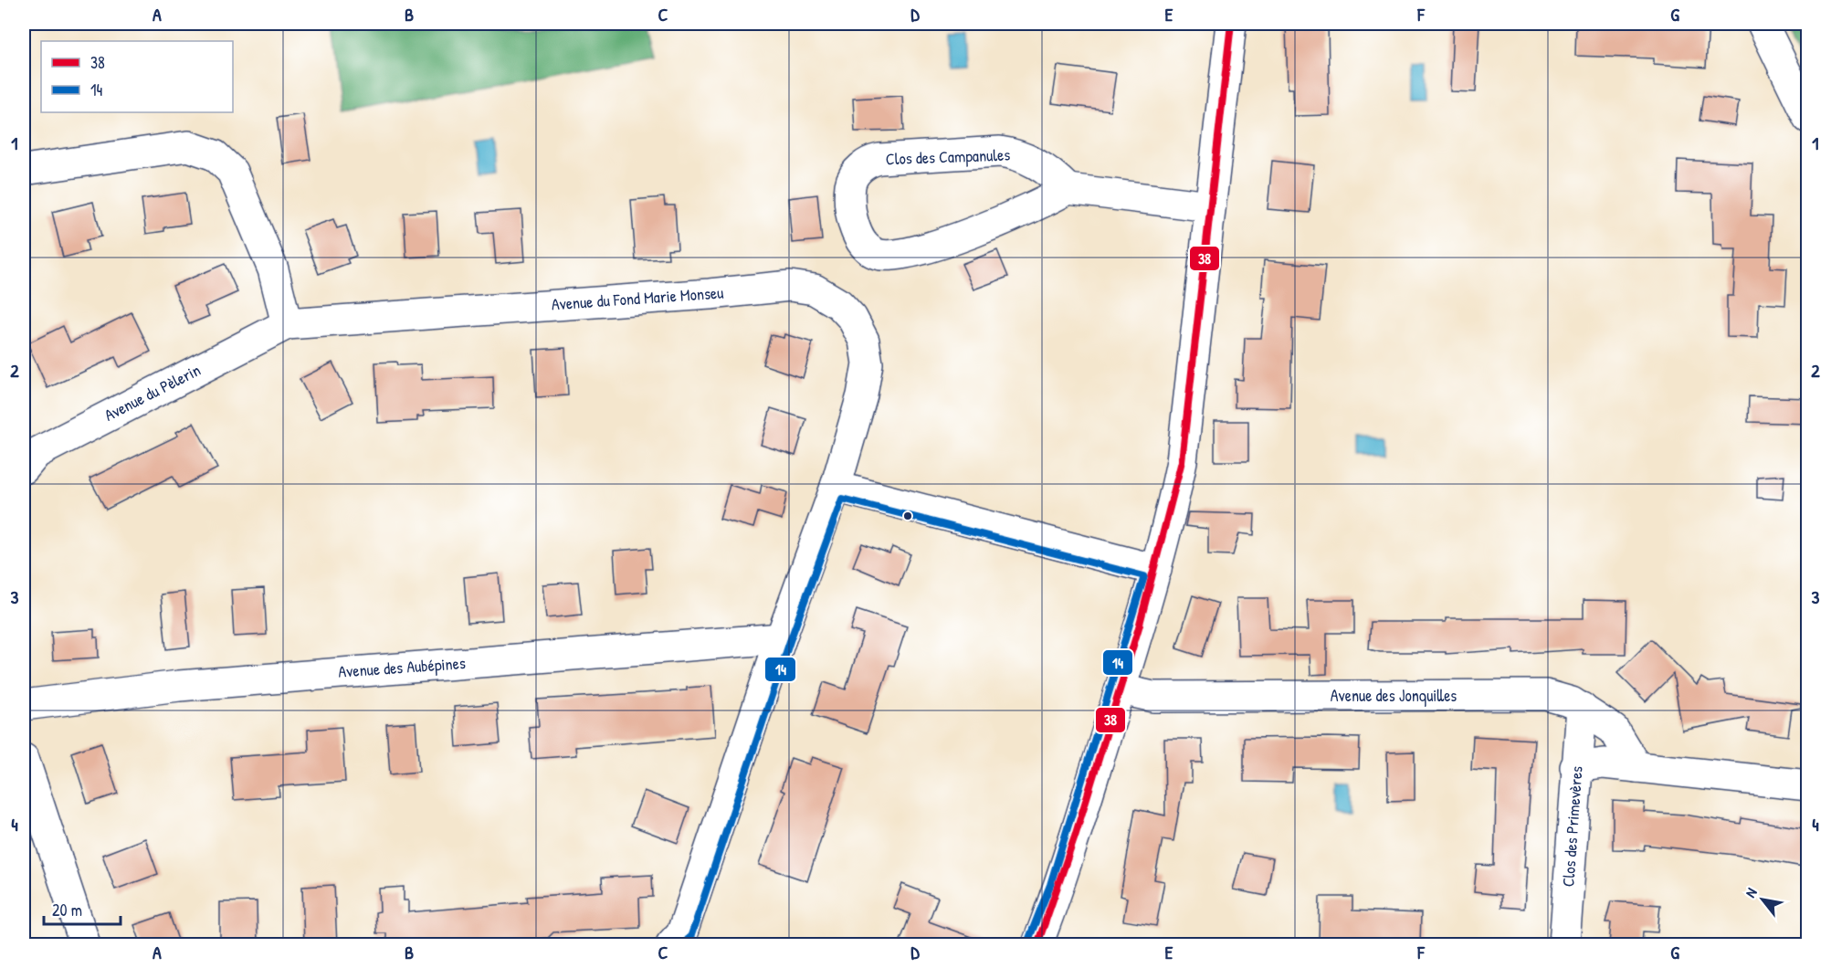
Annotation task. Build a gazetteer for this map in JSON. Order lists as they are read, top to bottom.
{
  "streets": {
    "street": [
      "Clos des Campanules",
      "Avenue du Fond Marie Monseu",
      "Avenue du Pèlerin",
      "Avenue des Aubépines",
      "Avenue des Jonquilles",
      "Clos des Primevères"
    ]
  },
  "crossings": [
    ["Avenue du Fond Marie Monseu", "Avenue du Pèlerin"],
    ["Avenue des Jonquilles", "Clos des Primevères"]
  ],
  "lines": ["transit line 38", "transit line 14"],
  "legend": ["38", "14"],
  "scale_bar": "20 m",
  "north": "top left",
  "grid": {
    "columns": [
      "A",
      "B",
      "C",
      "D",
      "E",
      "F",
      "G"
    ],
    "rows": [
      "1",
      "2",
      "3",
      "4"
    ]
  }
}
